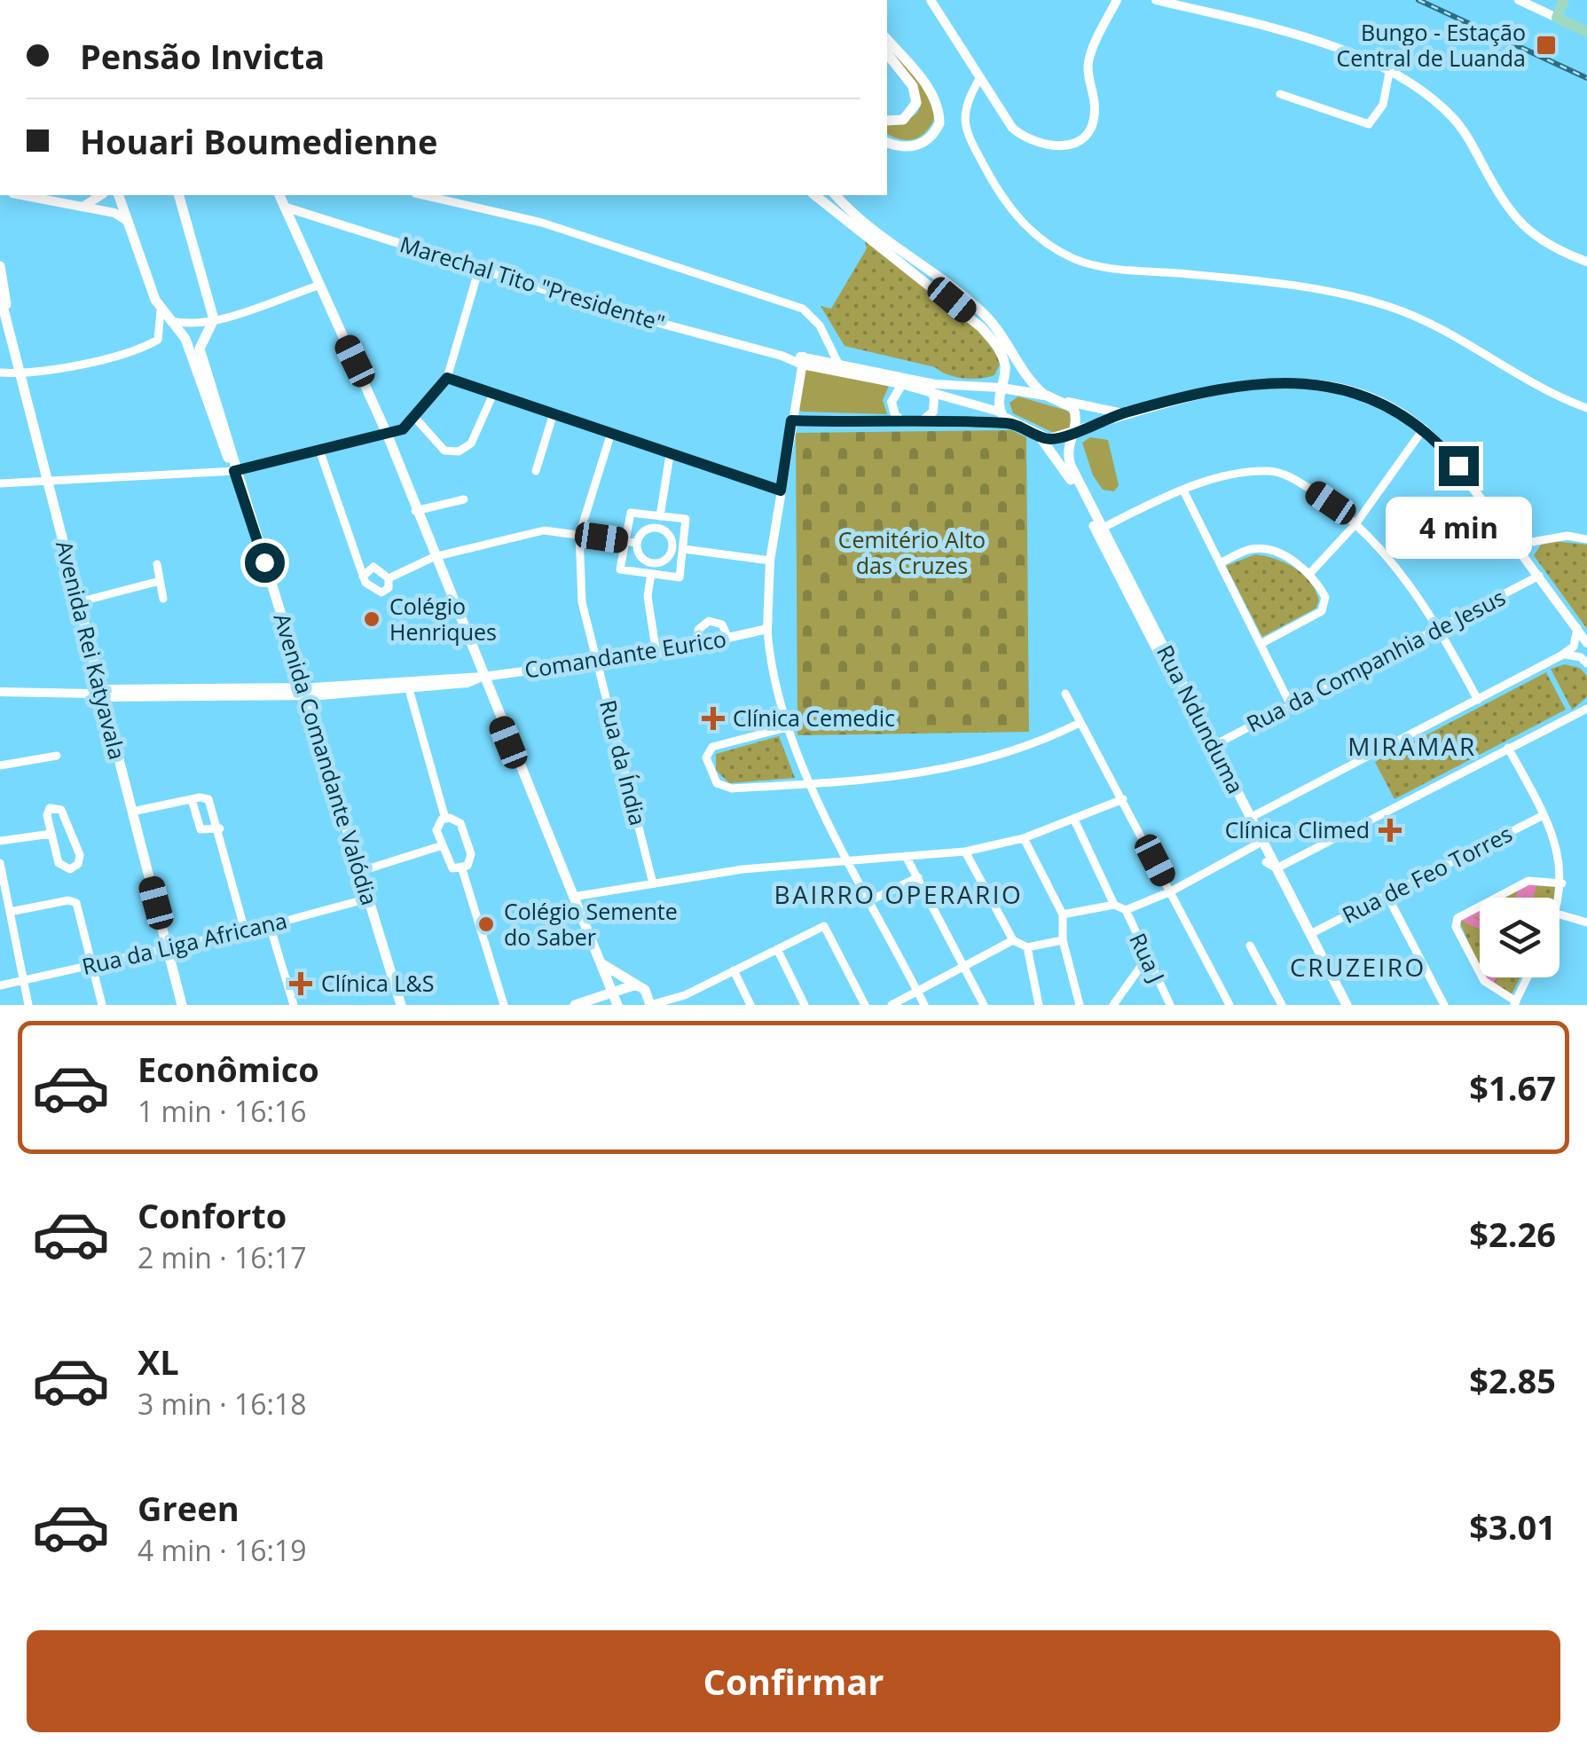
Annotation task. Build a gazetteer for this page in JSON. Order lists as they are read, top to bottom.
{
  "streets": {
    "main road": ["Avenida Rei Katyavala", "Rua Ndunduma", "Avenida Comandante Valódia"],
    "street": [
      "Marechal Tito \"Presidente\"",
      "Comandante Eurico",
      "Rua da Companhia de Jesus",
      "Rua da Índia",
      "Rua de Feo Torres",
      "Rua da Liga Africana",
      "Rua J"
    ]
  },
  "crossings": [
    ["Avenida Rei Katyavala", "Comandante Eurico"],
    ["Avenida Rei Katyavala", "Rua da Liga Africana"],
    ["Comandante Eurico", "Avenida Comandante Valódia"],
    ["Comandante Eurico", "Rua da Índia"],
    ["Rua da Companhia de Jesus", "Rua Ndunduma"],
    ["Rua Ndunduma", "Rua de Feo Torres"],
    ["Avenida Comandante Valódia", "Rua da Liga Africana"]
  ],
  "districts": ["MIRAMAR", "BAIRRO OPERARIO", "CRUZEIRO"],
  "parks": ["Cemitério Alto das Cruzes"],
  "places": {
    "transit": ["Bungo - Estação Central de Luanda"],
    "other": ["Colégio Henriques", "Colégio Semente do Saber"],
    "health": ["Clínica Cemedic", "Clínica Climed", "Clínica L&S"]
  },
  "page": {
    "banner": ["Pensão Invicta", "Houari Boumedienne"],
    "bubble": "4 min",
    "list": [
      {
        "name": "Econômico",
        "note": "1 min · 16:16",
        "value": "$1.67"
      },
      {
        "name": "Conforto",
        "note": "2 min · 16:17",
        "value": "$2.26"
      },
      {
        "name": "XL",
        "note": "3 min · 16:18",
        "value": "$2.85"
      },
      {
        "name": "Green",
        "note": "4 min · 16:19",
        "value": "$3.01"
      }
    ],
    "buttons": "Confirmar"
  }
}
